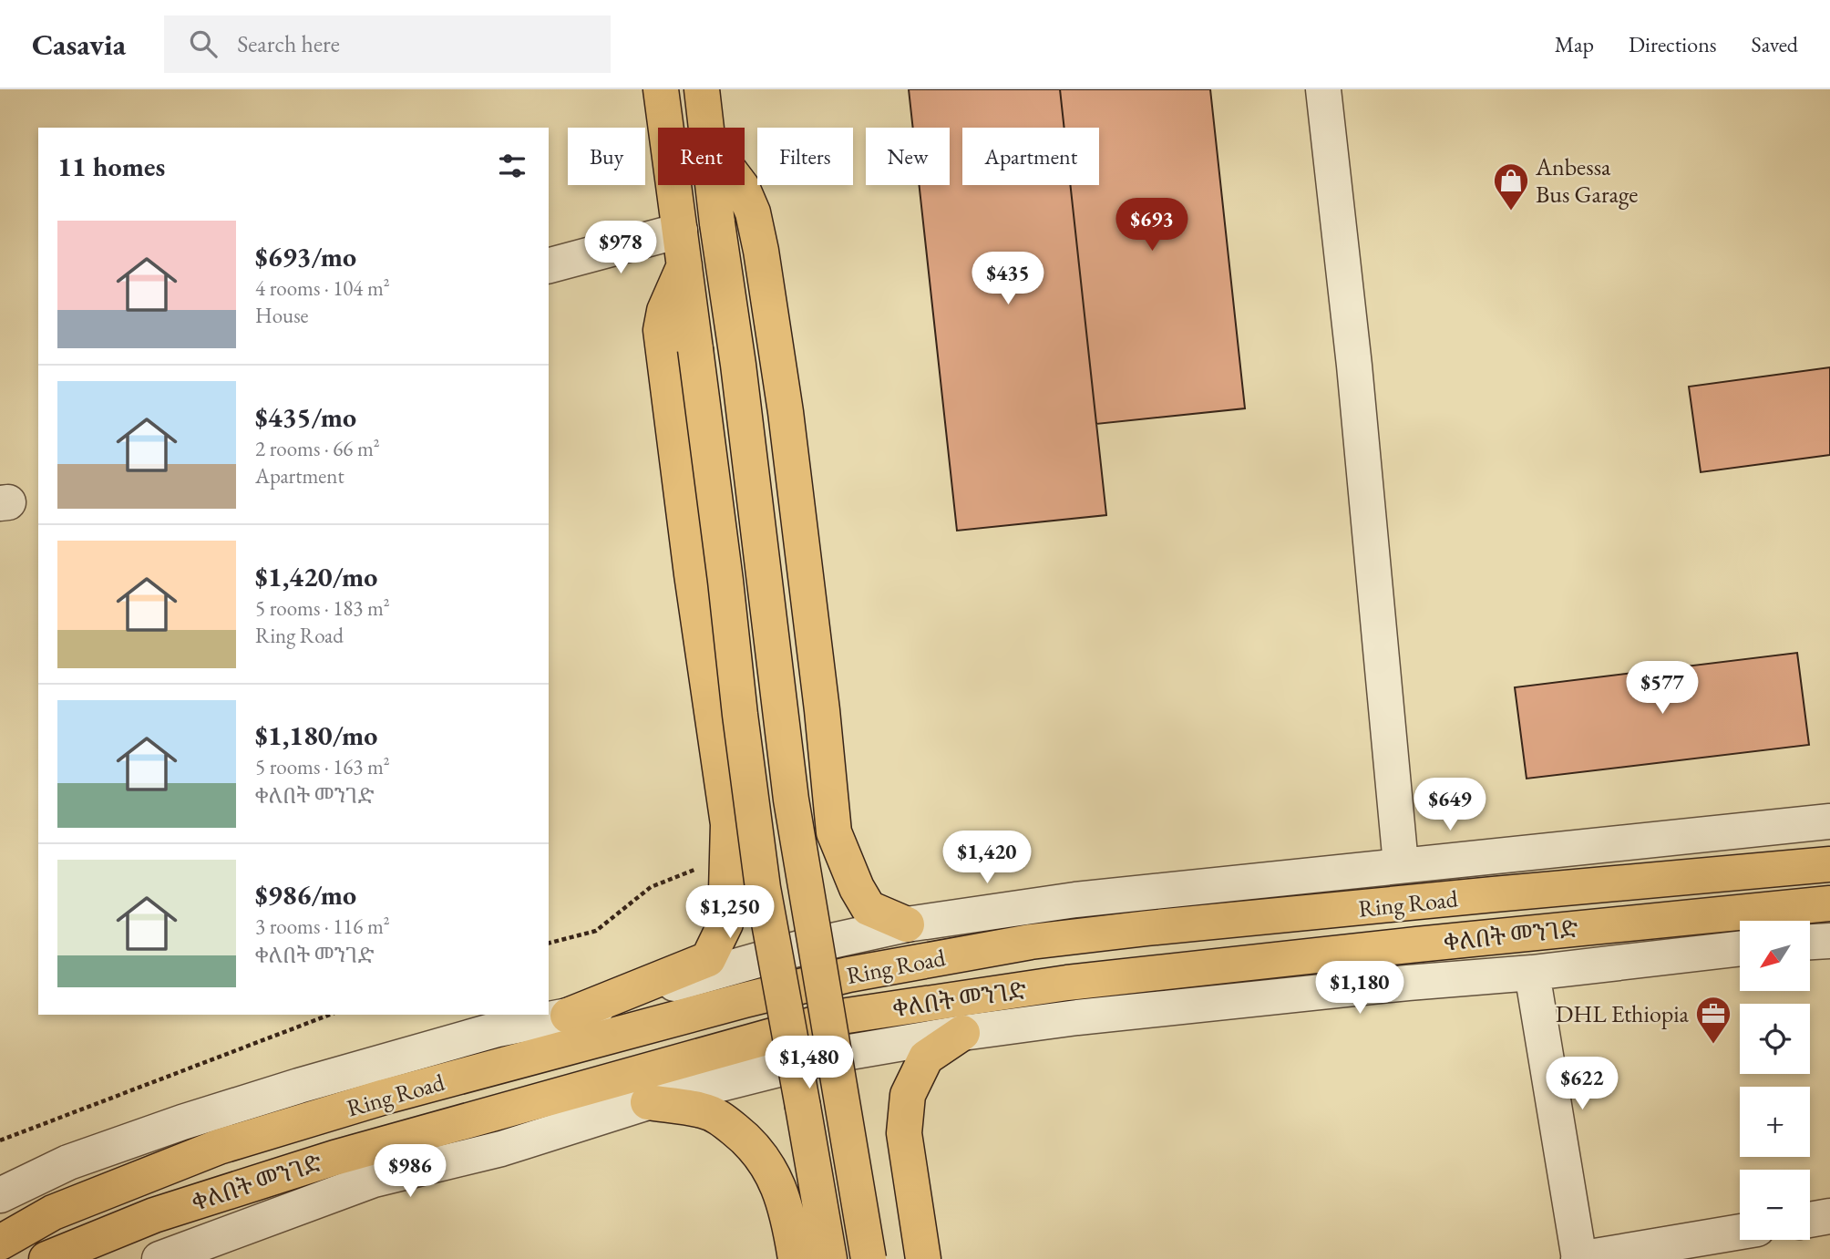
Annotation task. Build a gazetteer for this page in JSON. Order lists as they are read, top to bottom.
{
  "streets": {
    "main road": ["Ring Road", "ቀለበት መንገድ"]
  },
  "places": {
    "shop": ["Anbessa Bus Garage"],
    "office": ["DHL Ethiopia"]
  },
  "north": "bottom left",
  "page": {
    "header": "Casavia",
    "search": "Search here",
    "nav": ["Map", "Directions", "Saved"],
    "chip": [
      "Buy",
      "Rent",
      "Filters",
      "New",
      "Apartment"
    ],
    "heading": "11 homes",
    "price": [
      "$693",
      "$978",
      "$435",
      "$577",
      "$649",
      "$1,420",
      "$1,250",
      "$1,180",
      "$1,480",
      "$622",
      "$986"
    ],
    "list": [
      {
        "name": "$693/mo",
        "note": "4 rooms · 104 m² · House"
      },
      {
        "name": "$435/mo",
        "note": "2 rooms · 66 m² · Apartment"
      },
      {
        "name": "$1,420/mo",
        "note": "5 rooms · 183 m² · Ring Road"
      },
      {
        "name": "$1,180/mo",
        "note": "5 rooms · 163 m² · ቀለበት መንገድ"
      },
      {
        "name": "$986/mo",
        "note": "3 rooms · 116 m² · ቀለበት መንገድ"
      }
    ],
    "map_buttons": ["+", "−"]
  }
}
